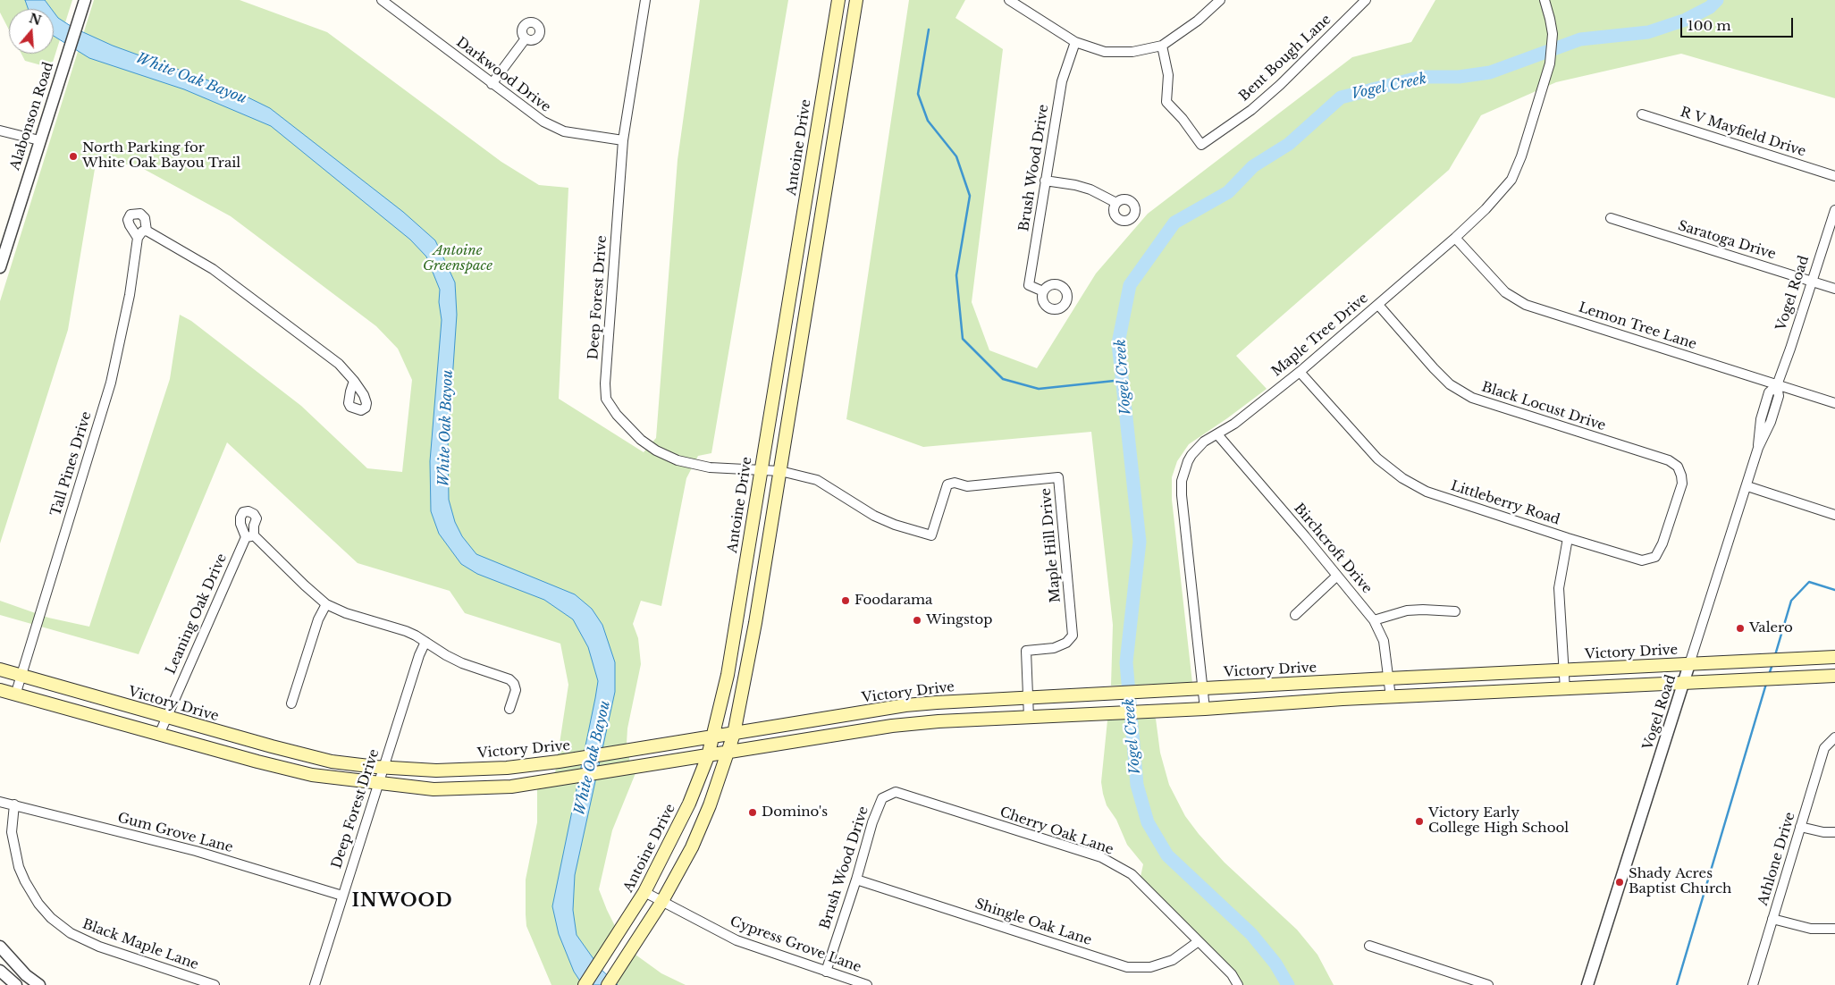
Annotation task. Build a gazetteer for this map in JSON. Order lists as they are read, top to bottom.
{
  "streets": {
    "main road": ["Antoine Drive", "Victory Drive"],
    "street": [
      "Bent Bough Lane",
      "Darkwood Drive",
      "Alabonson Road",
      "R V Mayfield Drive",
      "Brush Wood Drive",
      "Saratoga Drive",
      "Vogel Road",
      "Deep Forest Drive",
      "Lemon Tree Lane",
      "Maple Tree Drive",
      "Black Locust Drive",
      "Tall Pines Drive",
      "Littleberry Road",
      "Maple Hill Drive",
      "Birchcroft Drive",
      "Leaning Oak Drive",
      "Cherry Oak Lane",
      "Gum Grove Lane",
      "Athlone Drive",
      "Shingle Oak Lane",
      "Black Maple Lane",
      "Cypress Grove Lane"
    ]
  },
  "crossings": [
    ["Darkwood Drive", "Deep Forest Drive"],
    ["Antoine Drive", "Deep Forest Drive"],
    ["Antoine Drive", "Victory Drive"],
    ["Antoine Drive", "Cypress Grove Lane"],
    ["Brush Wood Drive", "Cherry Oak Lane"],
    ["Brush Wood Drive", "Shingle Oak Lane"],
    ["Brush Wood Drive", "Cypress Grove Lane"],
    ["Saratoga Drive", "Vogel Road"],
    ["Vogel Road", "Lemon Tree Lane"],
    ["Vogel Road", "Victory Drive"],
    ["Deep Forest Drive", "Maple Hill Drive"],
    ["Deep Forest Drive", "Victory Drive"],
    ["Deep Forest Drive", "Gum Grove Lane"],
    ["Lemon Tree Lane", "Maple Tree Drive"],
    ["Maple Tree Drive", "Black Locust Drive"],
    ["Maple Tree Drive", "Littleberry Road"],
    ["Maple Tree Drive", "Birchcroft Drive"],
    ["Maple Tree Drive", "Victory Drive"],
    ["Black Locust Drive", "Littleberry Road"],
    ["Tall Pines Drive", "Victory Drive"],
    ["Maple Hill Drive", "Victory Drive"],
    ["Birchcroft Drive", "Victory Drive"],
    ["Leaning Oak Drive", "Victory Drive"],
    ["Cherry Oak Lane", "Shingle Oak Lane"],
    ["Gum Grove Lane", "Black Maple Lane"]
  ],
  "districts": ["INWOOD"],
  "water": ["White Oak Bayou", "Vogel Creek"],
  "parks": ["Antoine Greenspace"],
  "places": [
    "North Parking for White Oak Bayou Trail",
    "Foodarama",
    "Wingstop",
    "Valero",
    "Domino's",
    "Victory Early College High School",
    "Shady Acres Baptist Church"
  ],
  "scale_bar": "100 m",
  "north": "top"
}
